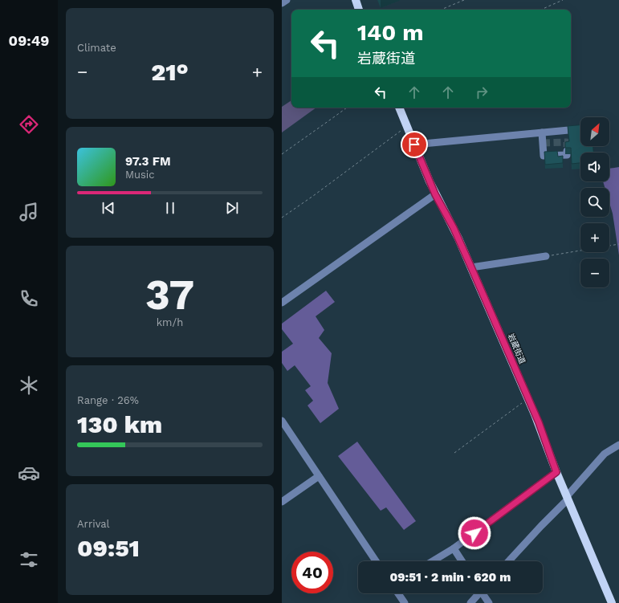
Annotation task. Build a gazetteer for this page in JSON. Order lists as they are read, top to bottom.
{
  "streets": {
    "main road": ["岩蔵街道"]
  },
  "north": "top right",
  "page": {
    "tabs": "09:49",
    "tile": [
      "Climate",
      ["37", "km/h"],
      ["Range · 26%", "130 km"],
      ["Arrival", "09:51"]
    ],
    "turn": ["140 m", "岩蔵街道"],
    "heat": ["−", "21°", "+"],
    "map_buttons": ["+", "−"],
    "song": ["97.3 FM", "Music"],
    "limit": "40",
    "trip": "09:51 · 2 min · 620 m"
  }
}
